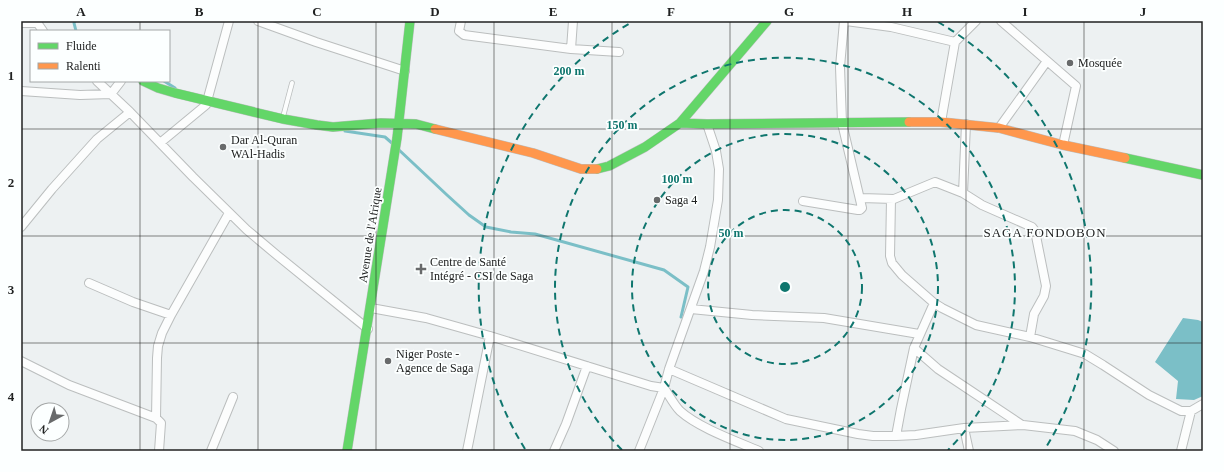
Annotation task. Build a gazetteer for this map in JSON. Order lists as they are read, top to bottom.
{
  "streets": {
    "street": ["Avenue de l'Afrique"]
  },
  "districts": ["SAGA FONDOBON"],
  "places": {
    "other": [
      "Mosquée",
      "Dar Al-Quran WAl-Hadis",
      "Saga 4",
      "Niger Poste - Agence de Saga"
    ],
    "health": ["Centre de Santé Intégré - CSI de Saga"]
  },
  "legend": ["Fluide", "Ralenti"],
  "north": "bottom left",
  "grid": {
    "columns": [
      "A",
      "B",
      "C",
      "D",
      "E",
      "F",
      "G",
      "H",
      "I",
      "J"
    ],
    "rows": [
      "1",
      "2",
      "3",
      "4"
    ]
  },
  "rings": [
    "200 m",
    "150 m",
    "100 m",
    "50 m"
  ]
}
